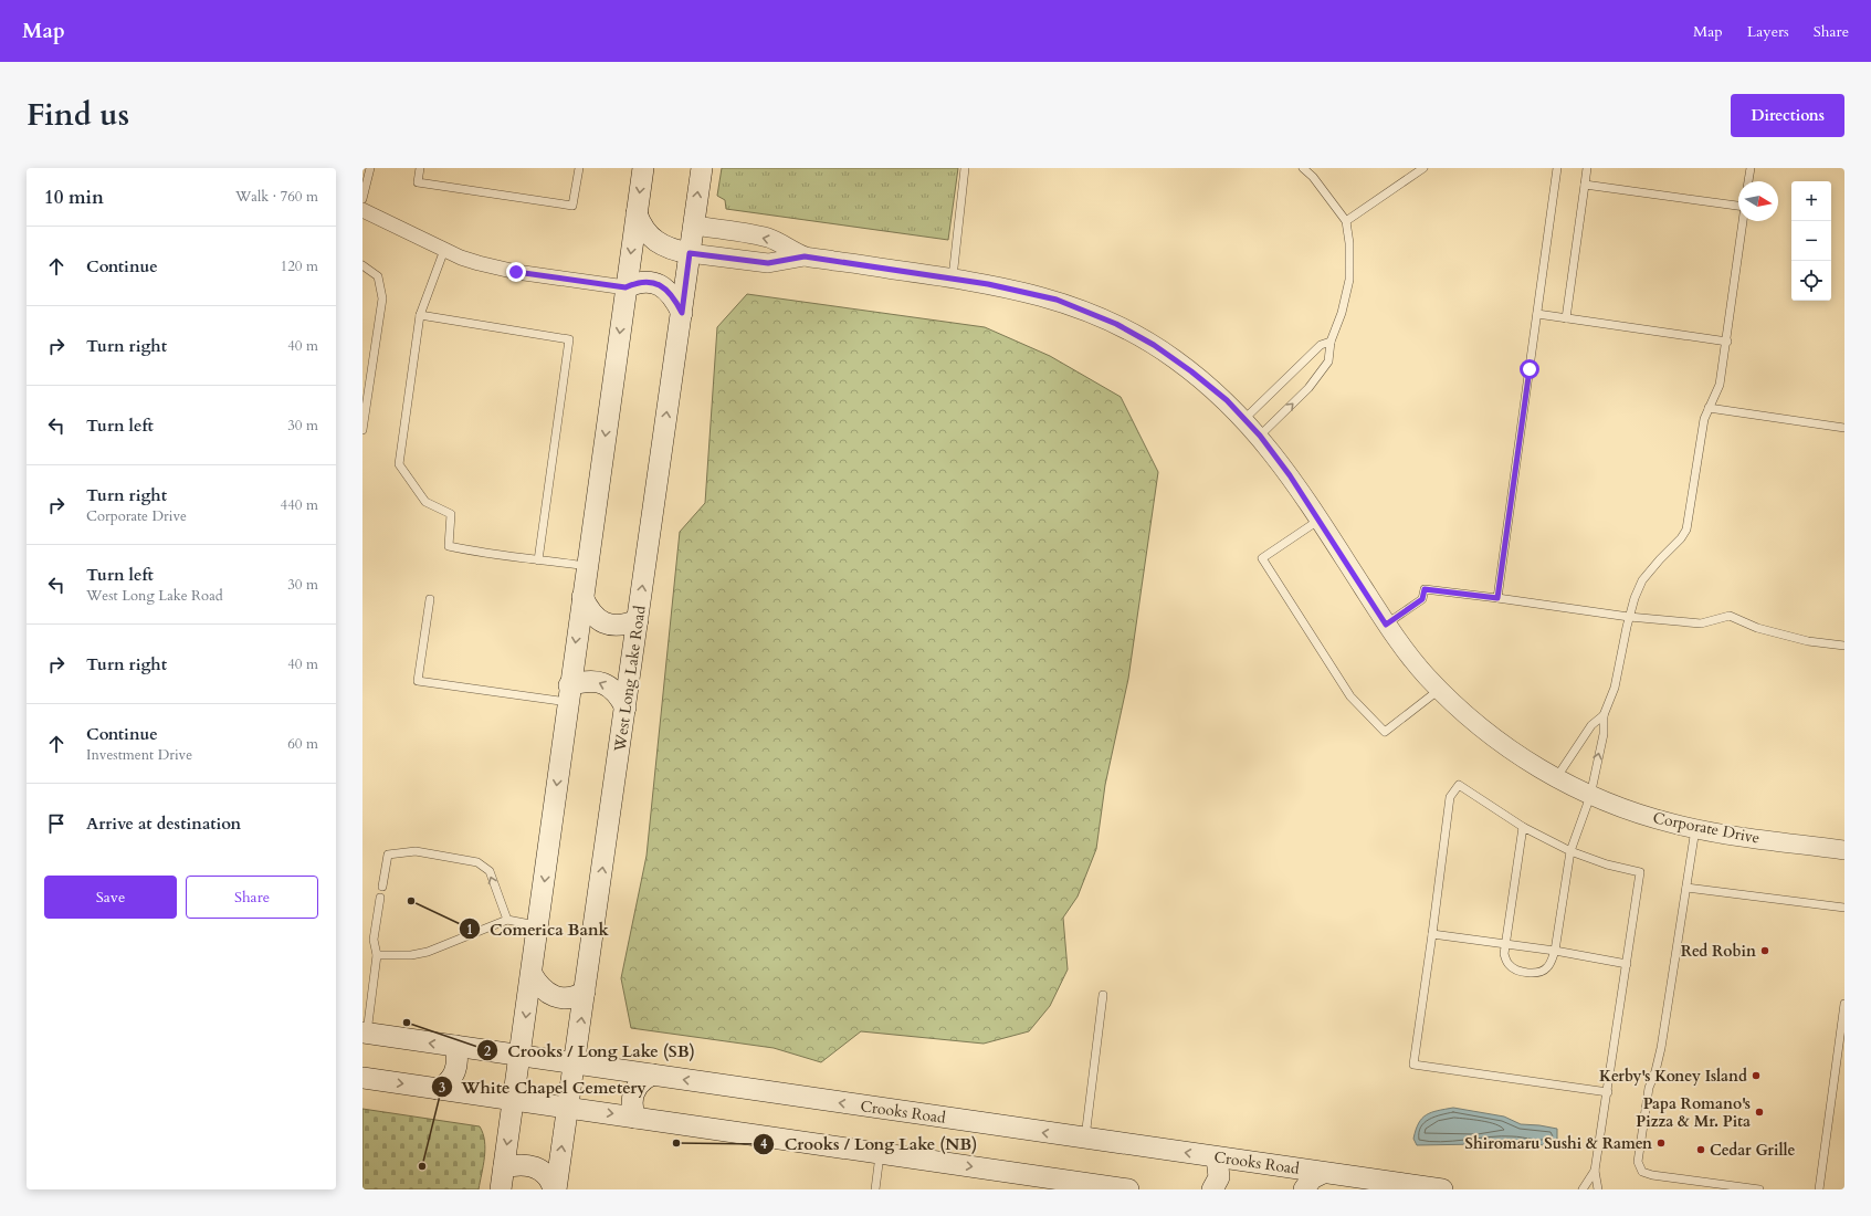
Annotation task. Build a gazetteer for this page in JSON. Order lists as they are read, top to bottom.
{
  "streets": {
    "main road": ["West Long Lake Road", "Crooks Road"],
    "street": ["Corporate Drive"]
  },
  "crossings": [
    ["West Long Lake Road", "Corporate Drive"],
    ["West Long Lake Road", "Crooks Road"]
  ],
  "places": [
    "Comerica Bank",
    "Red Robin",
    "Crooks / Long Lake (SB)",
    "Kerby's Koney Island",
    "Papa Romano's Pizza & Mr. Pita",
    "Crooks / Long Lake (NB)",
    "Shiromaru Sushi & Ramen",
    "Cedar Grille",
    "White Chapel Cemetery"
  ],
  "north": "right",
  "page": {
    "header": "Map",
    "nav": ["Map", "Layers", "Share"],
    "title": "Find us",
    "buttons": [
      "Directions",
      ["Save", "Share"]
    ],
    "heading": ["10 min", "Walk · 760 m"],
    "map_buttons": ["+", "−"],
    "list": [
      ["Continue", "120 m"],
      ["Turn right", "40 m"],
      ["Turn left", "30 m"],
      ["Turn right", "Corporate Drive", "440 m"],
      ["Turn left", "West Long Lake Road", "30 m"],
      ["Turn right", "40 m"],
      ["Continue", "Investment Drive", "60 m"],
      "Arrive at destination"
    ]
  }
}
